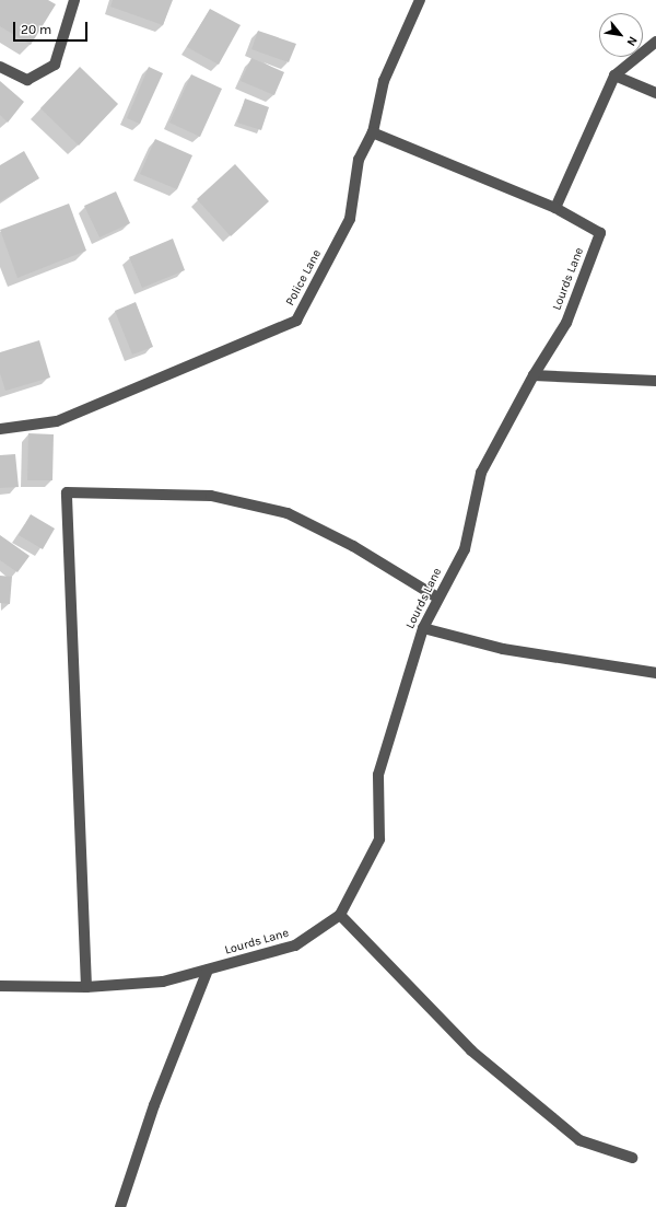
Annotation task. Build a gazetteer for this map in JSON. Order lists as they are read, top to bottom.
{
  "streets": {
    "street": ["Police Lane", "Lourds Lane"]
  },
  "crossings": [
    ["Police Lane", "Lourds Lane"]
  ],
  "scale_bar": "20 m",
  "north": "bottom right"
}
